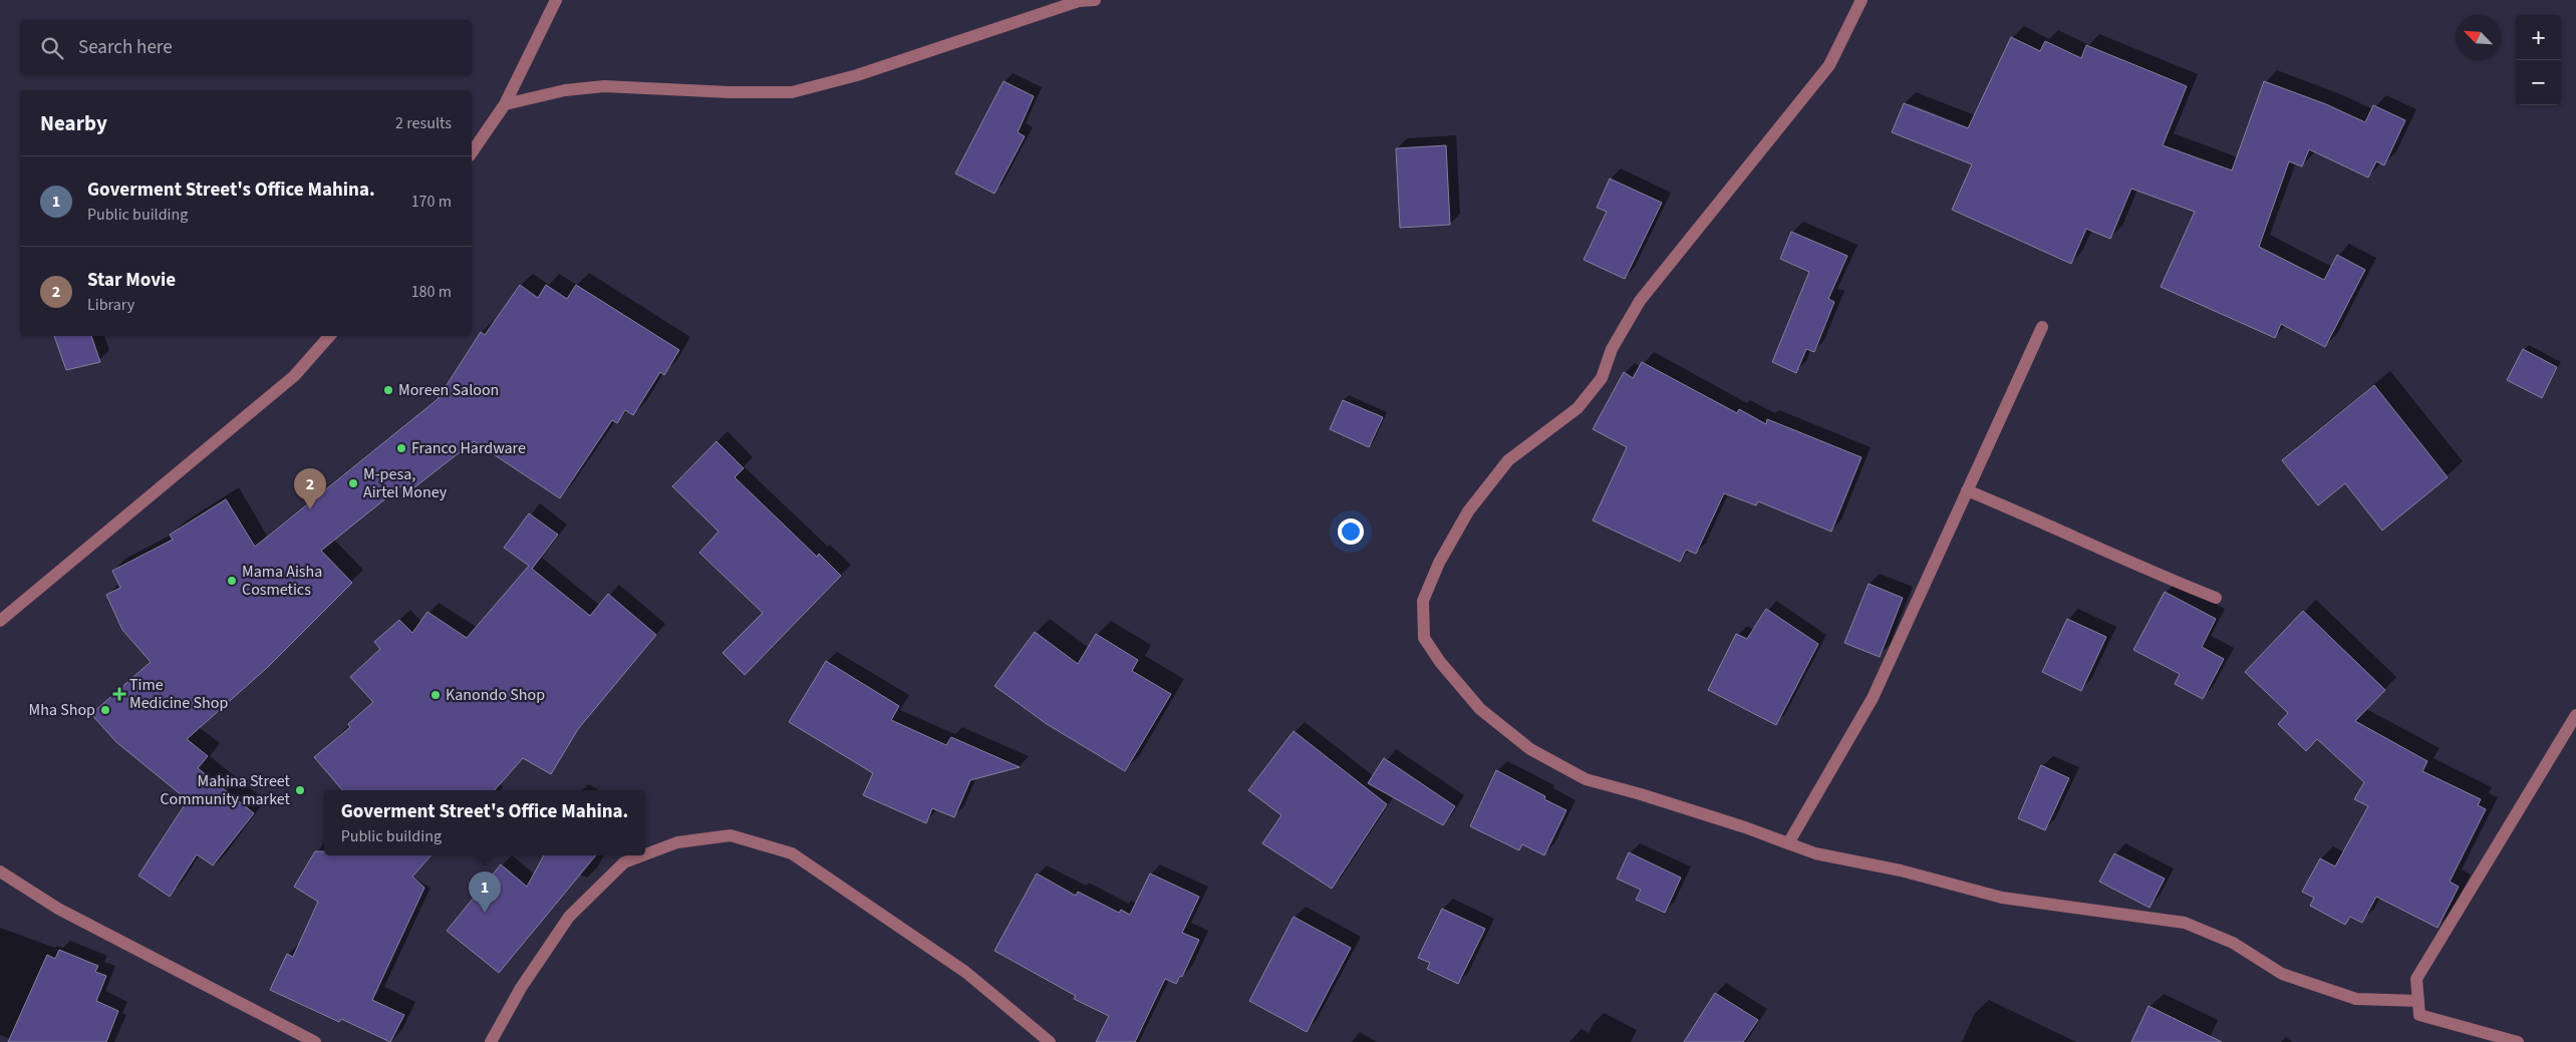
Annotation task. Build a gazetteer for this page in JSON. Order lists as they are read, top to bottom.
{
  "places": {
    "other": [
      "Moreen Saloon",
      "Franco Hardware",
      "M-pesa, Airtel Money",
      "Mama Aisha Cosmetics",
      "Kanondo Shop",
      "Mha Shop",
      "Mahina Street Community market"
    ],
    "health": ["Time Medicine Shop"]
  },
  "north": "top left",
  "page": {
    "map_buttons": ["+", "−"],
    "search": "Search here",
    "heading": ["Nearby", "2 results"],
    "list": [
      {
        "mark": "1",
        "name": "Goverment Street's Office Mahina.",
        "note": "Public building",
        "value": "170 m"
      },
      {
        "mark": "2",
        "name": "Star Movie",
        "note": "Library",
        "value": "180 m"
      }
    ],
    "pins": ["2", "1"],
    "popup": ["Goverment Street's Office Mahina.", "Public building"]
  }
}
